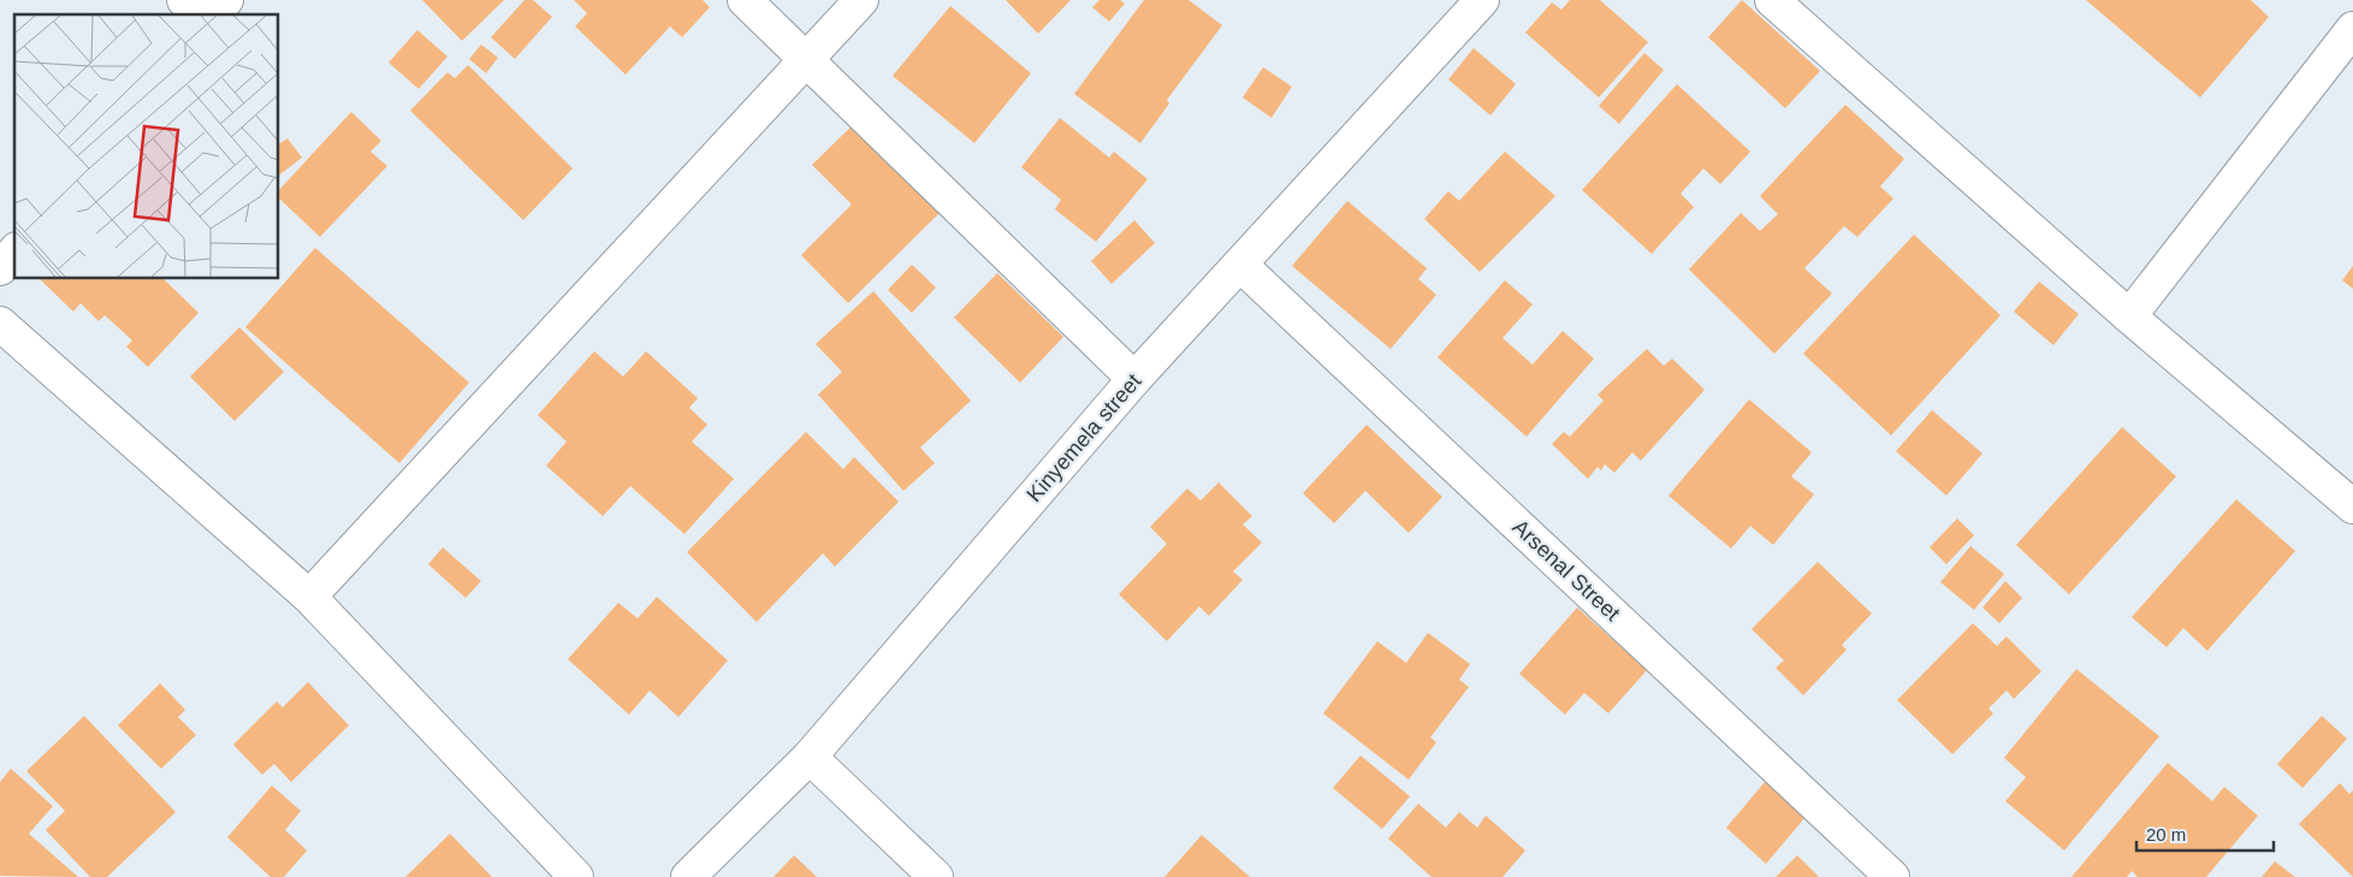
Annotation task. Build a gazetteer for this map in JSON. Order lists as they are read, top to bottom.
{
  "streets": {
    "street": ["Kinyemela street", "Arsenal Street"]
  },
  "crossings": [
    ["Kinyemela street", "Arsenal Street"]
  ],
  "scale_bar": "20 m"
}
